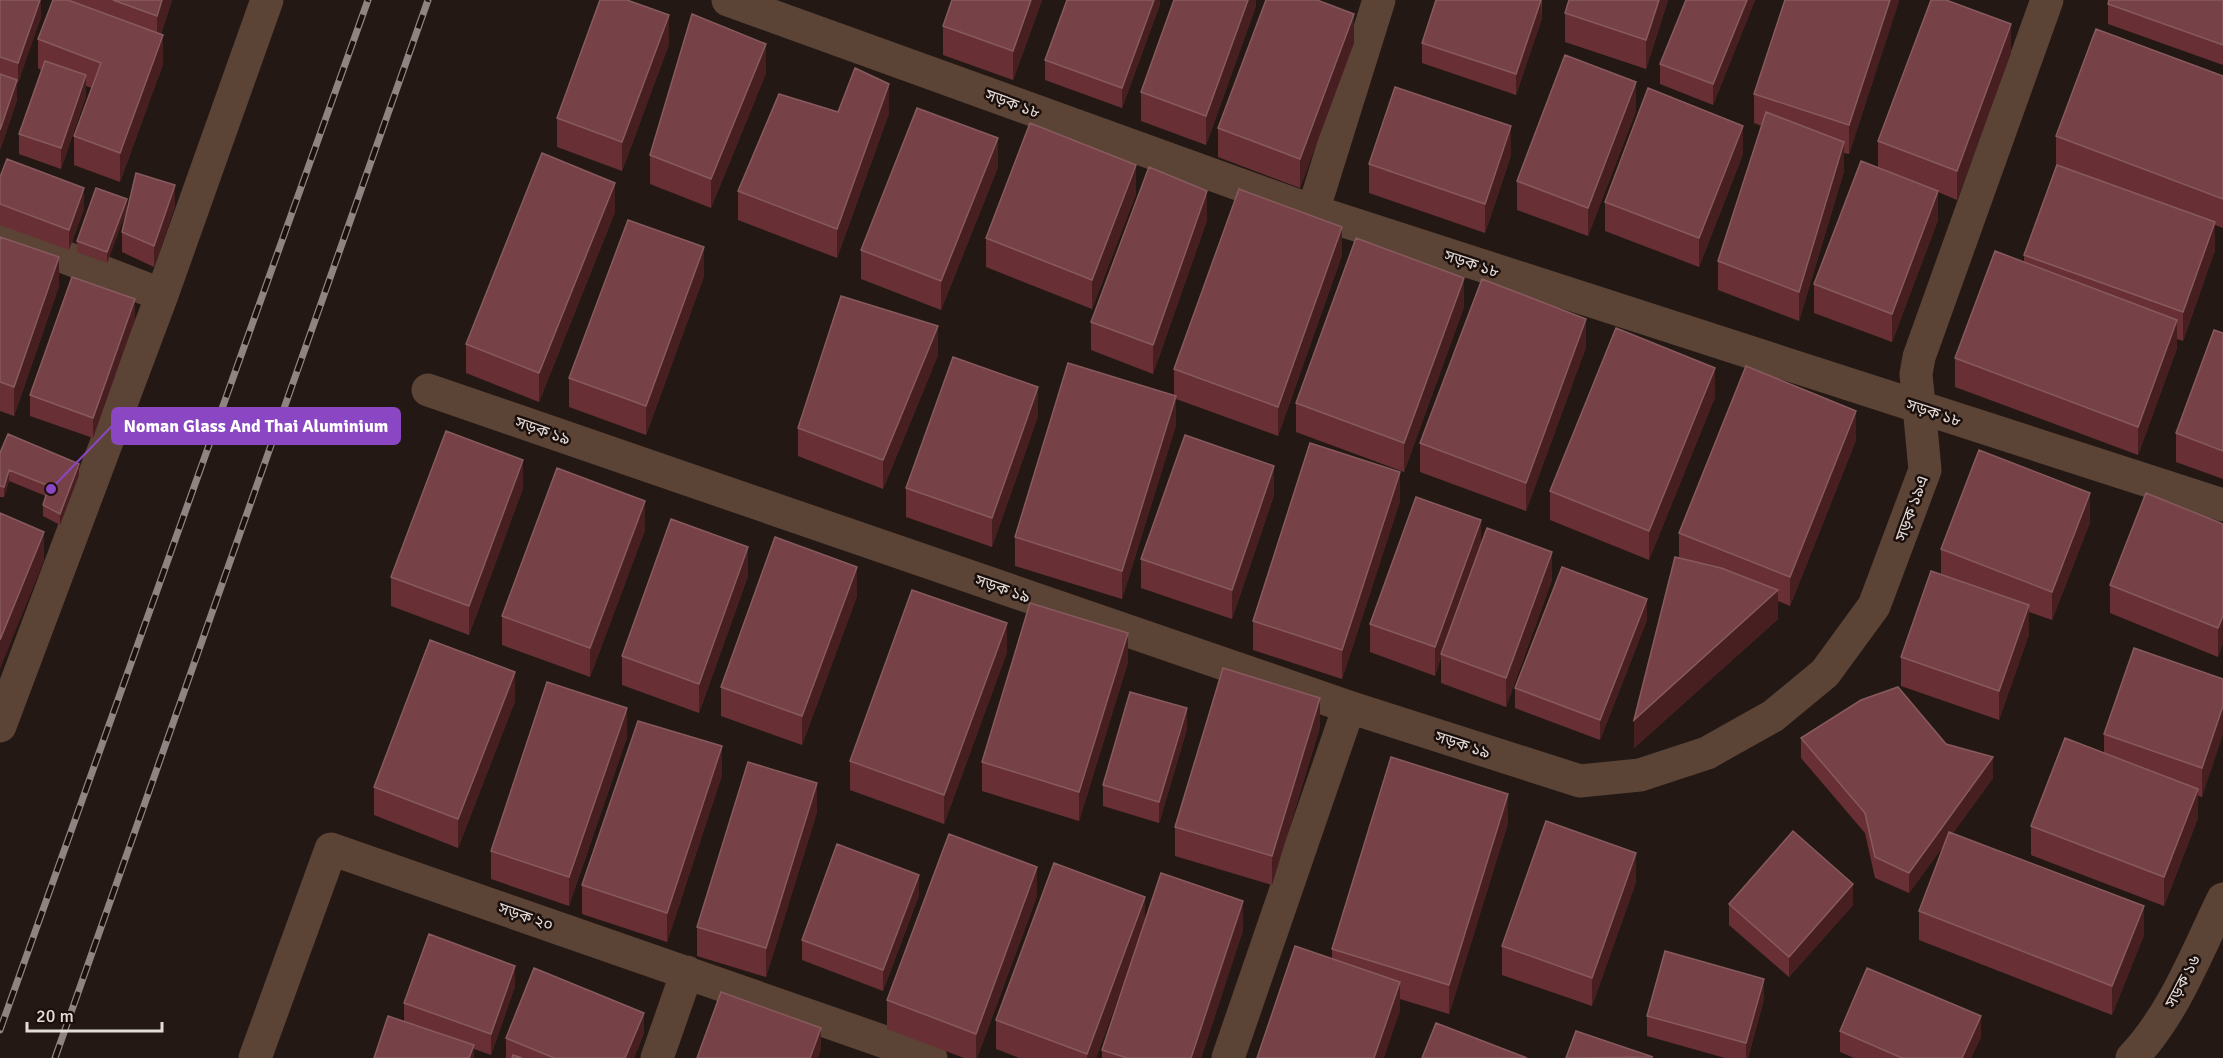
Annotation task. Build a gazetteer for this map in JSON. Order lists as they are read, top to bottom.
{
  "streets": {
    "street": [
      "সড়ক ১৮",
      "সড়ক ১৯",
      "সড়ক ১৯এ",
      "সড়ক ২০",
      "সড়ক ১৬"
    ]
  },
  "crossings": [
    ["সড়ক ১৮", "সড়ক ১৯এ"],
    ["সড়ক ১৯", "সড়ক ১৯এ"]
  ],
  "places": ["Noman Glass And Thai Aluminium"],
  "scale_bar": "20 m"
}
